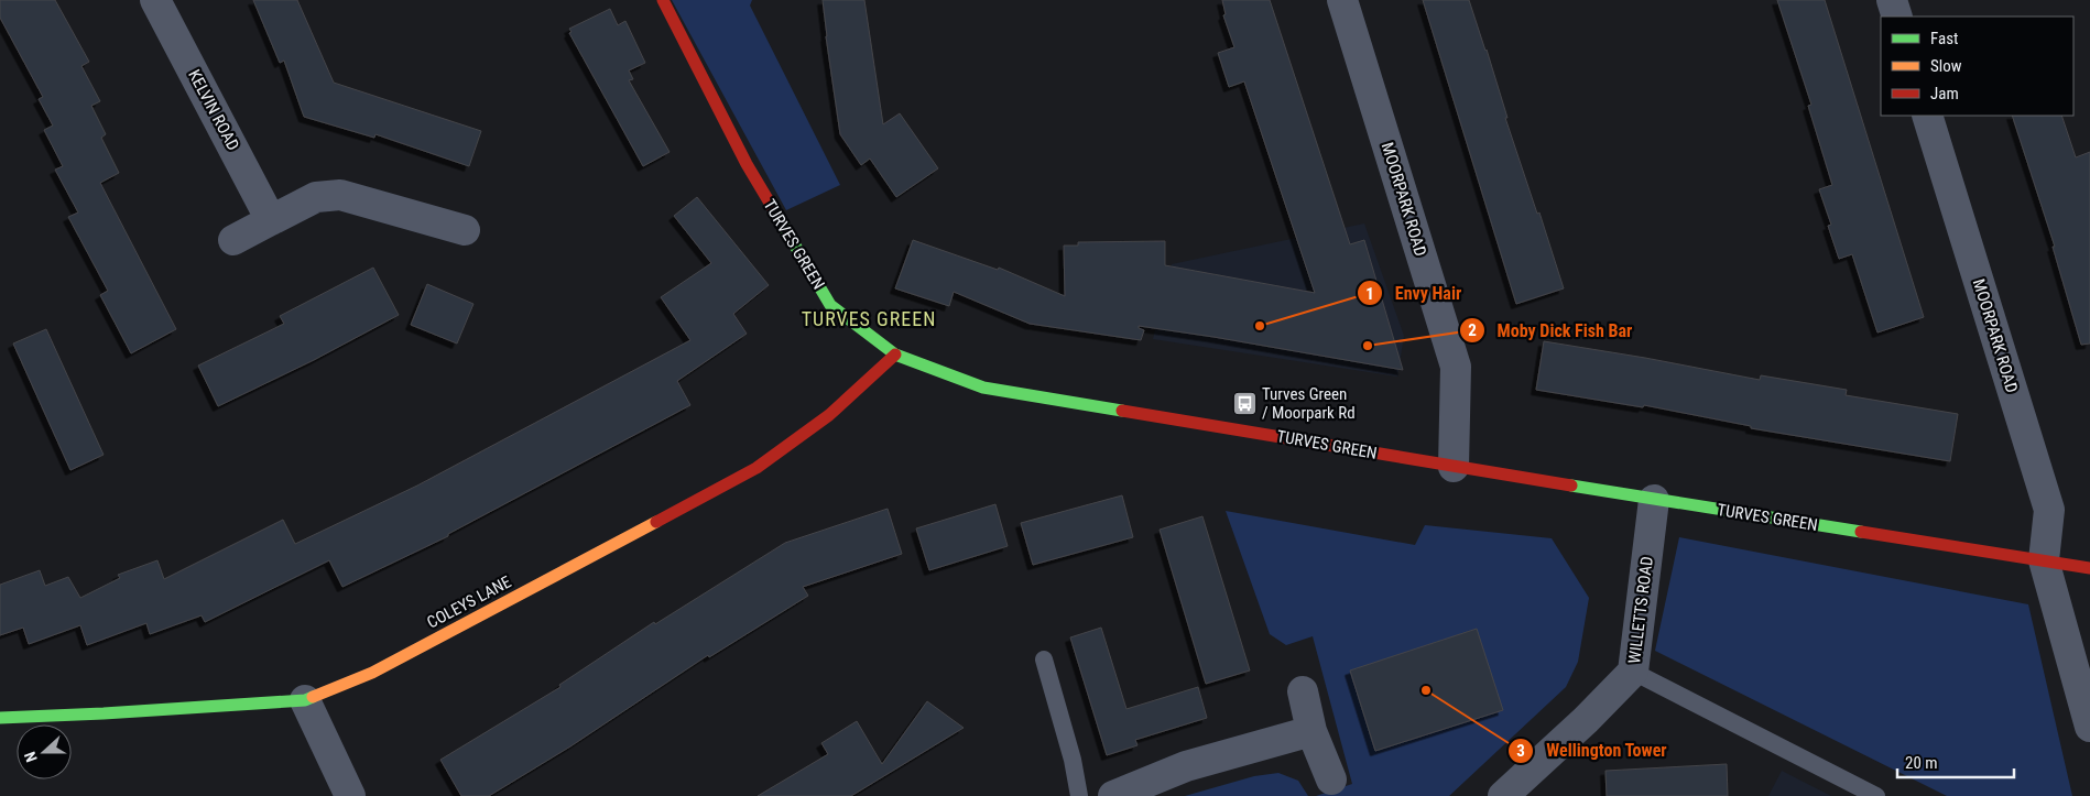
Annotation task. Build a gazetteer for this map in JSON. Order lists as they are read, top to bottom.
{
  "streets": {
    "street": [
      "KELVIN ROAD",
      "MOORPARK ROAD",
      "TURVES GREEN",
      "COLEYS LANE",
      "WILLETTS ROAD"
    ]
  },
  "crossings": [
    ["MOORPARK ROAD", "TURVES GREEN"],
    ["TURVES GREEN", "COLEYS LANE"],
    ["TURVES GREEN", "WILLETTS ROAD"]
  ],
  "districts": ["TURVES GREEN"],
  "places": {
    "other": ["Envy Hair", "Moby Dick Fish Bar", "Wellington Tower"],
    "bus stop": ["Turves Green / Moorpark Rd"]
  },
  "legend": ["Fast", "Slow", "Jam"],
  "scale_bar": "20 m",
  "north": "left"
}
